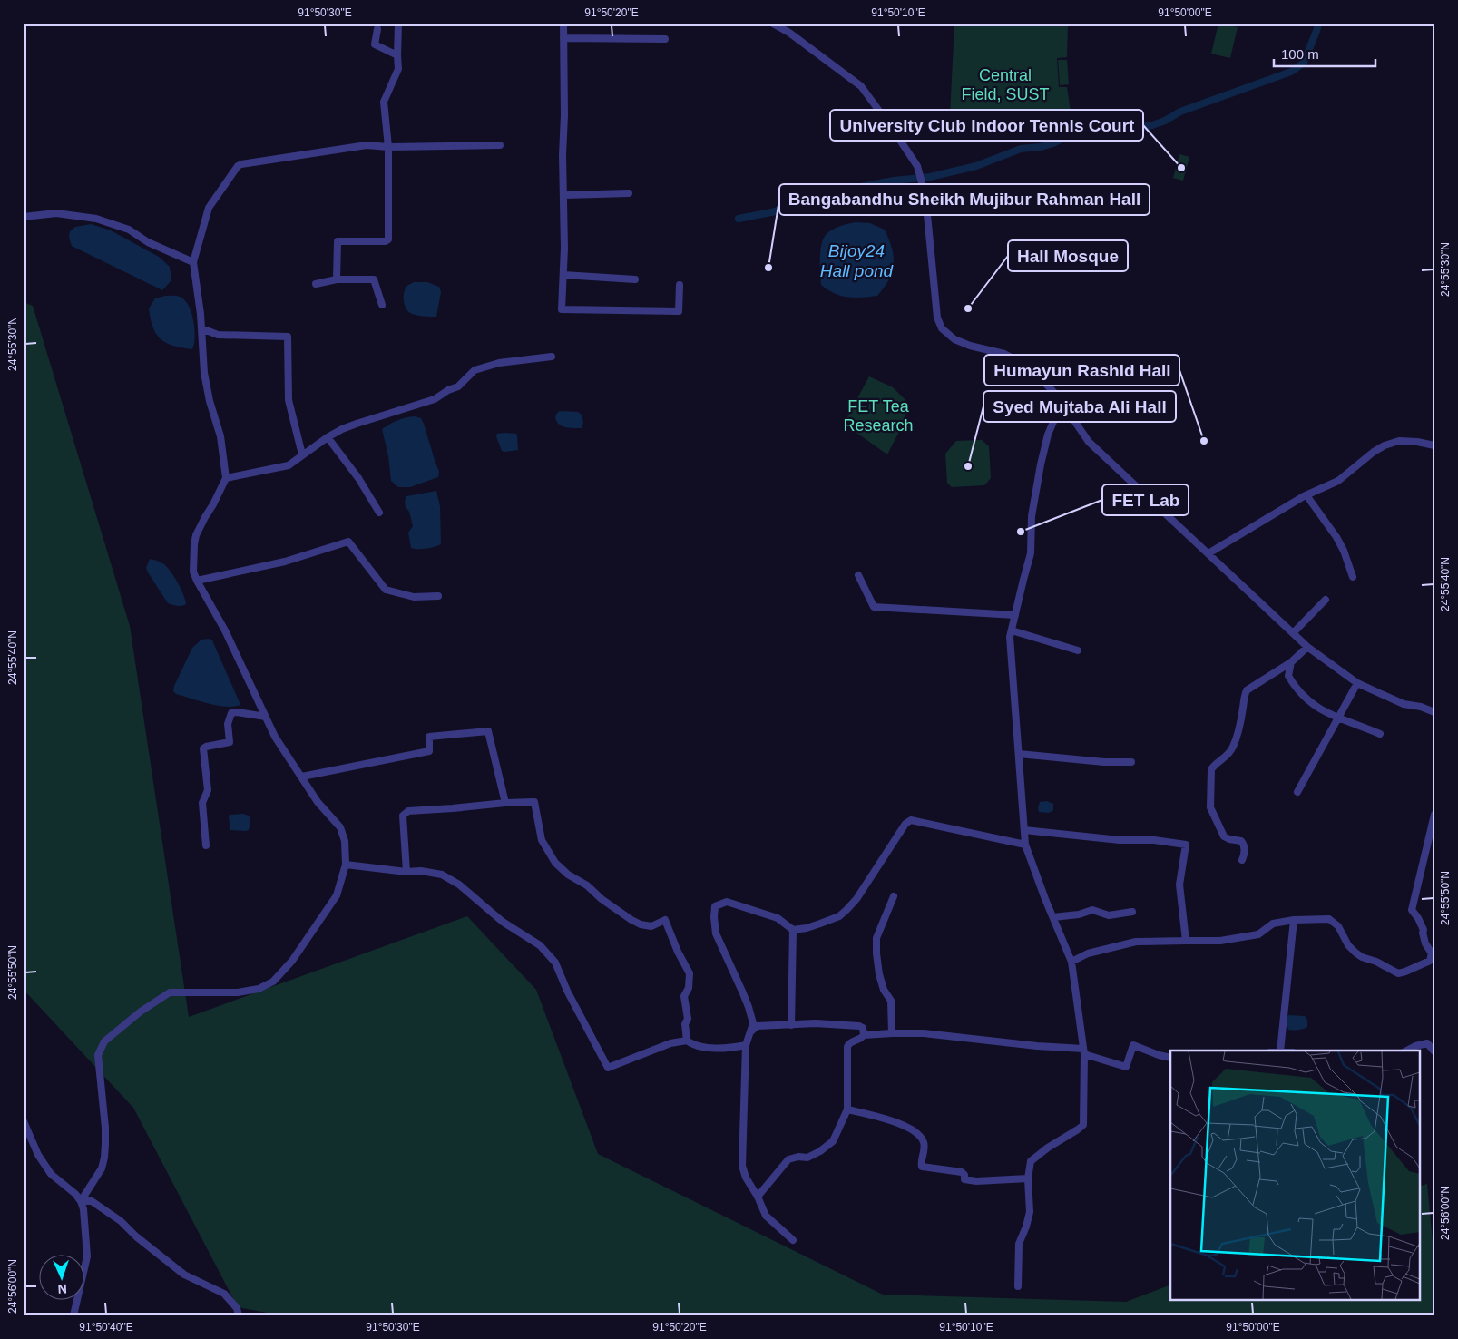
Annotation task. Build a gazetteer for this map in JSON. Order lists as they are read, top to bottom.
{
  "water": ["Bijoy24 Hall pond"],
  "parks": ["Central Field, SUST", "FET Tea Research"],
  "places": [
    "University Club Indoor Tennis Court",
    "Bangabandhu Sheikh Mujibur Rahman Hall",
    "Hall Mosque",
    "Humayun Rashid Hall",
    "Syed Mujtaba Ali Hall",
    "FET Lab"
  ],
  "scale_bar": "100 m",
  "north": "bottom",
  "coordinates": [
    "91°50'30\"E",
    "91°50'20\"E",
    "91°50'10\"E",
    "91°50'00\"E",
    "24°55'30\"N",
    "24°55'40\"N",
    "24°55'50\"N",
    "24°56'00\"N",
    "91°50'40\"E"
  ]
}
